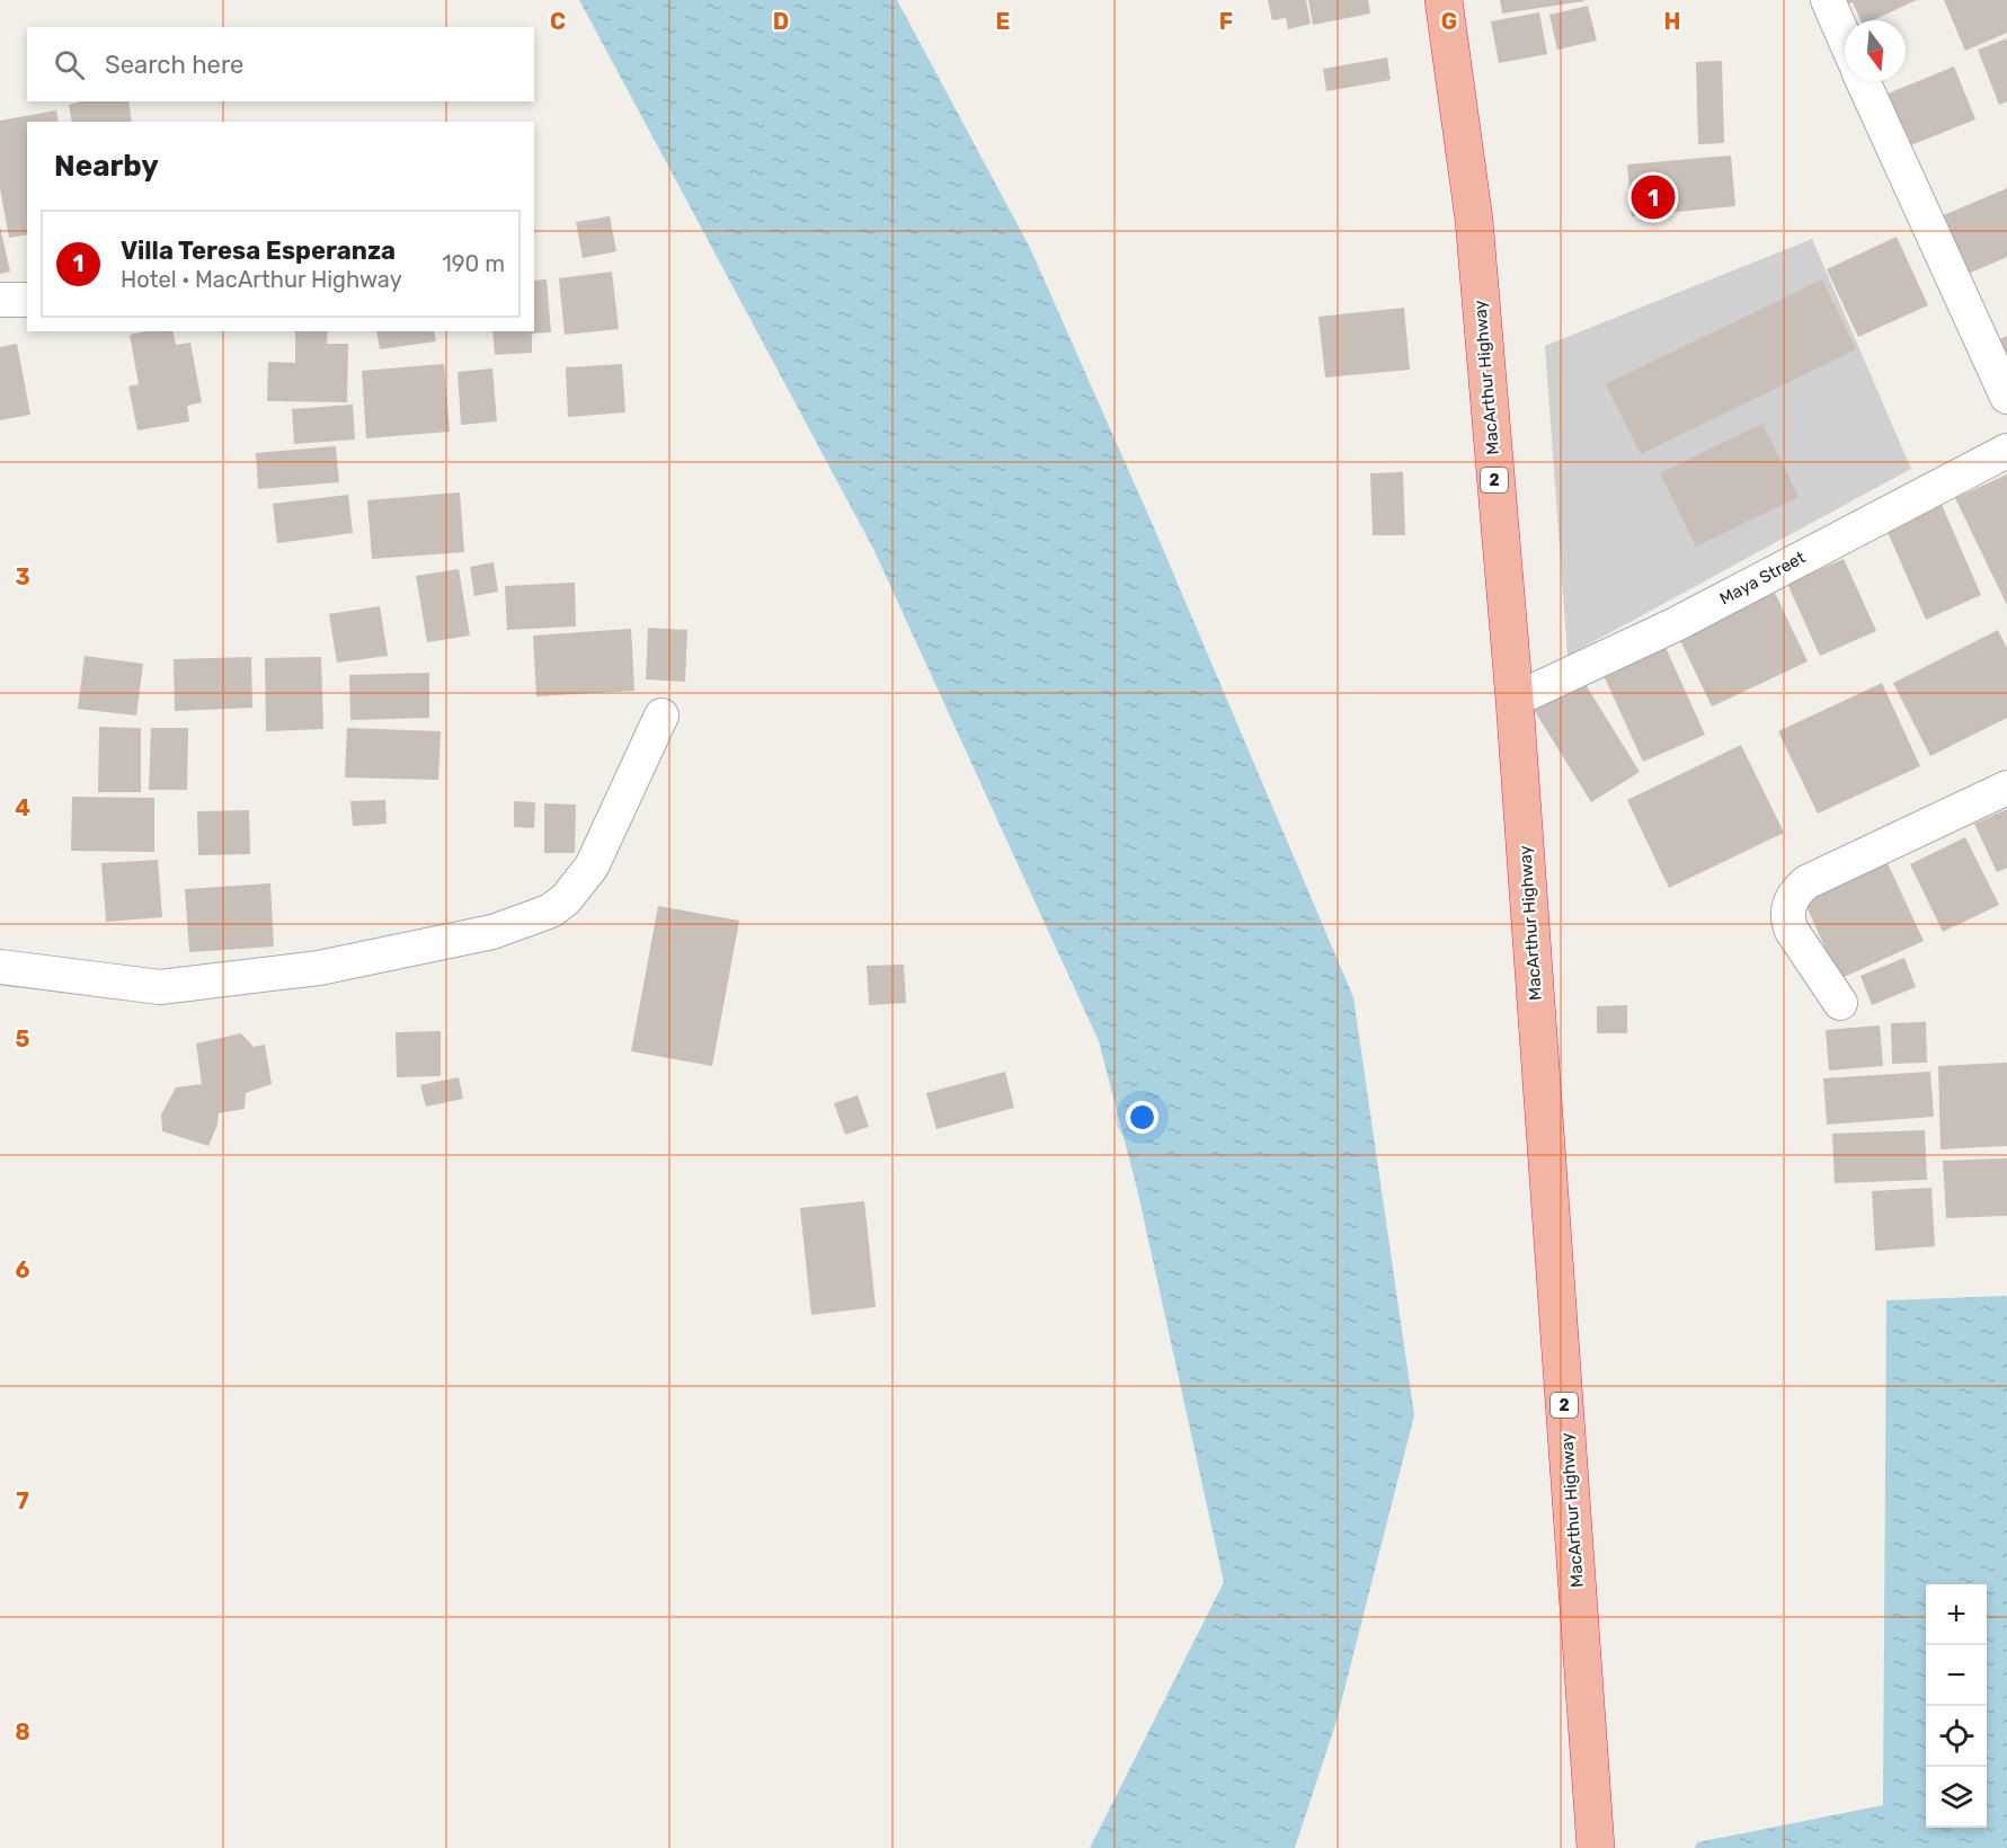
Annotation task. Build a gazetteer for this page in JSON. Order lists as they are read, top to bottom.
{
  "streets": {
    "highway": ["MacArthur Highway", "2"],
    "street": ["Maya Street"]
  },
  "crossings": [
    ["MacArthur Highway", "Maya Street"]
  ],
  "north": "bottom",
  "page": {
    "search": "Search here",
    "heading": "Nearby",
    "pins": "1",
    "list": [
      {
        "mark": "1",
        "name": "Villa Teresa Esperanza",
        "note": "Hotel · MacArthur Highway",
        "value": "190 m"
      }
    ],
    "map_buttons": ["+", "−"]
  },
  "grid": {
    "columns": [
      "C",
      "D",
      "E",
      "F",
      "G",
      "H"
    ],
    "rows": [
      "3",
      "4",
      "5",
      "6",
      "7",
      "8"
    ]
  }
}
